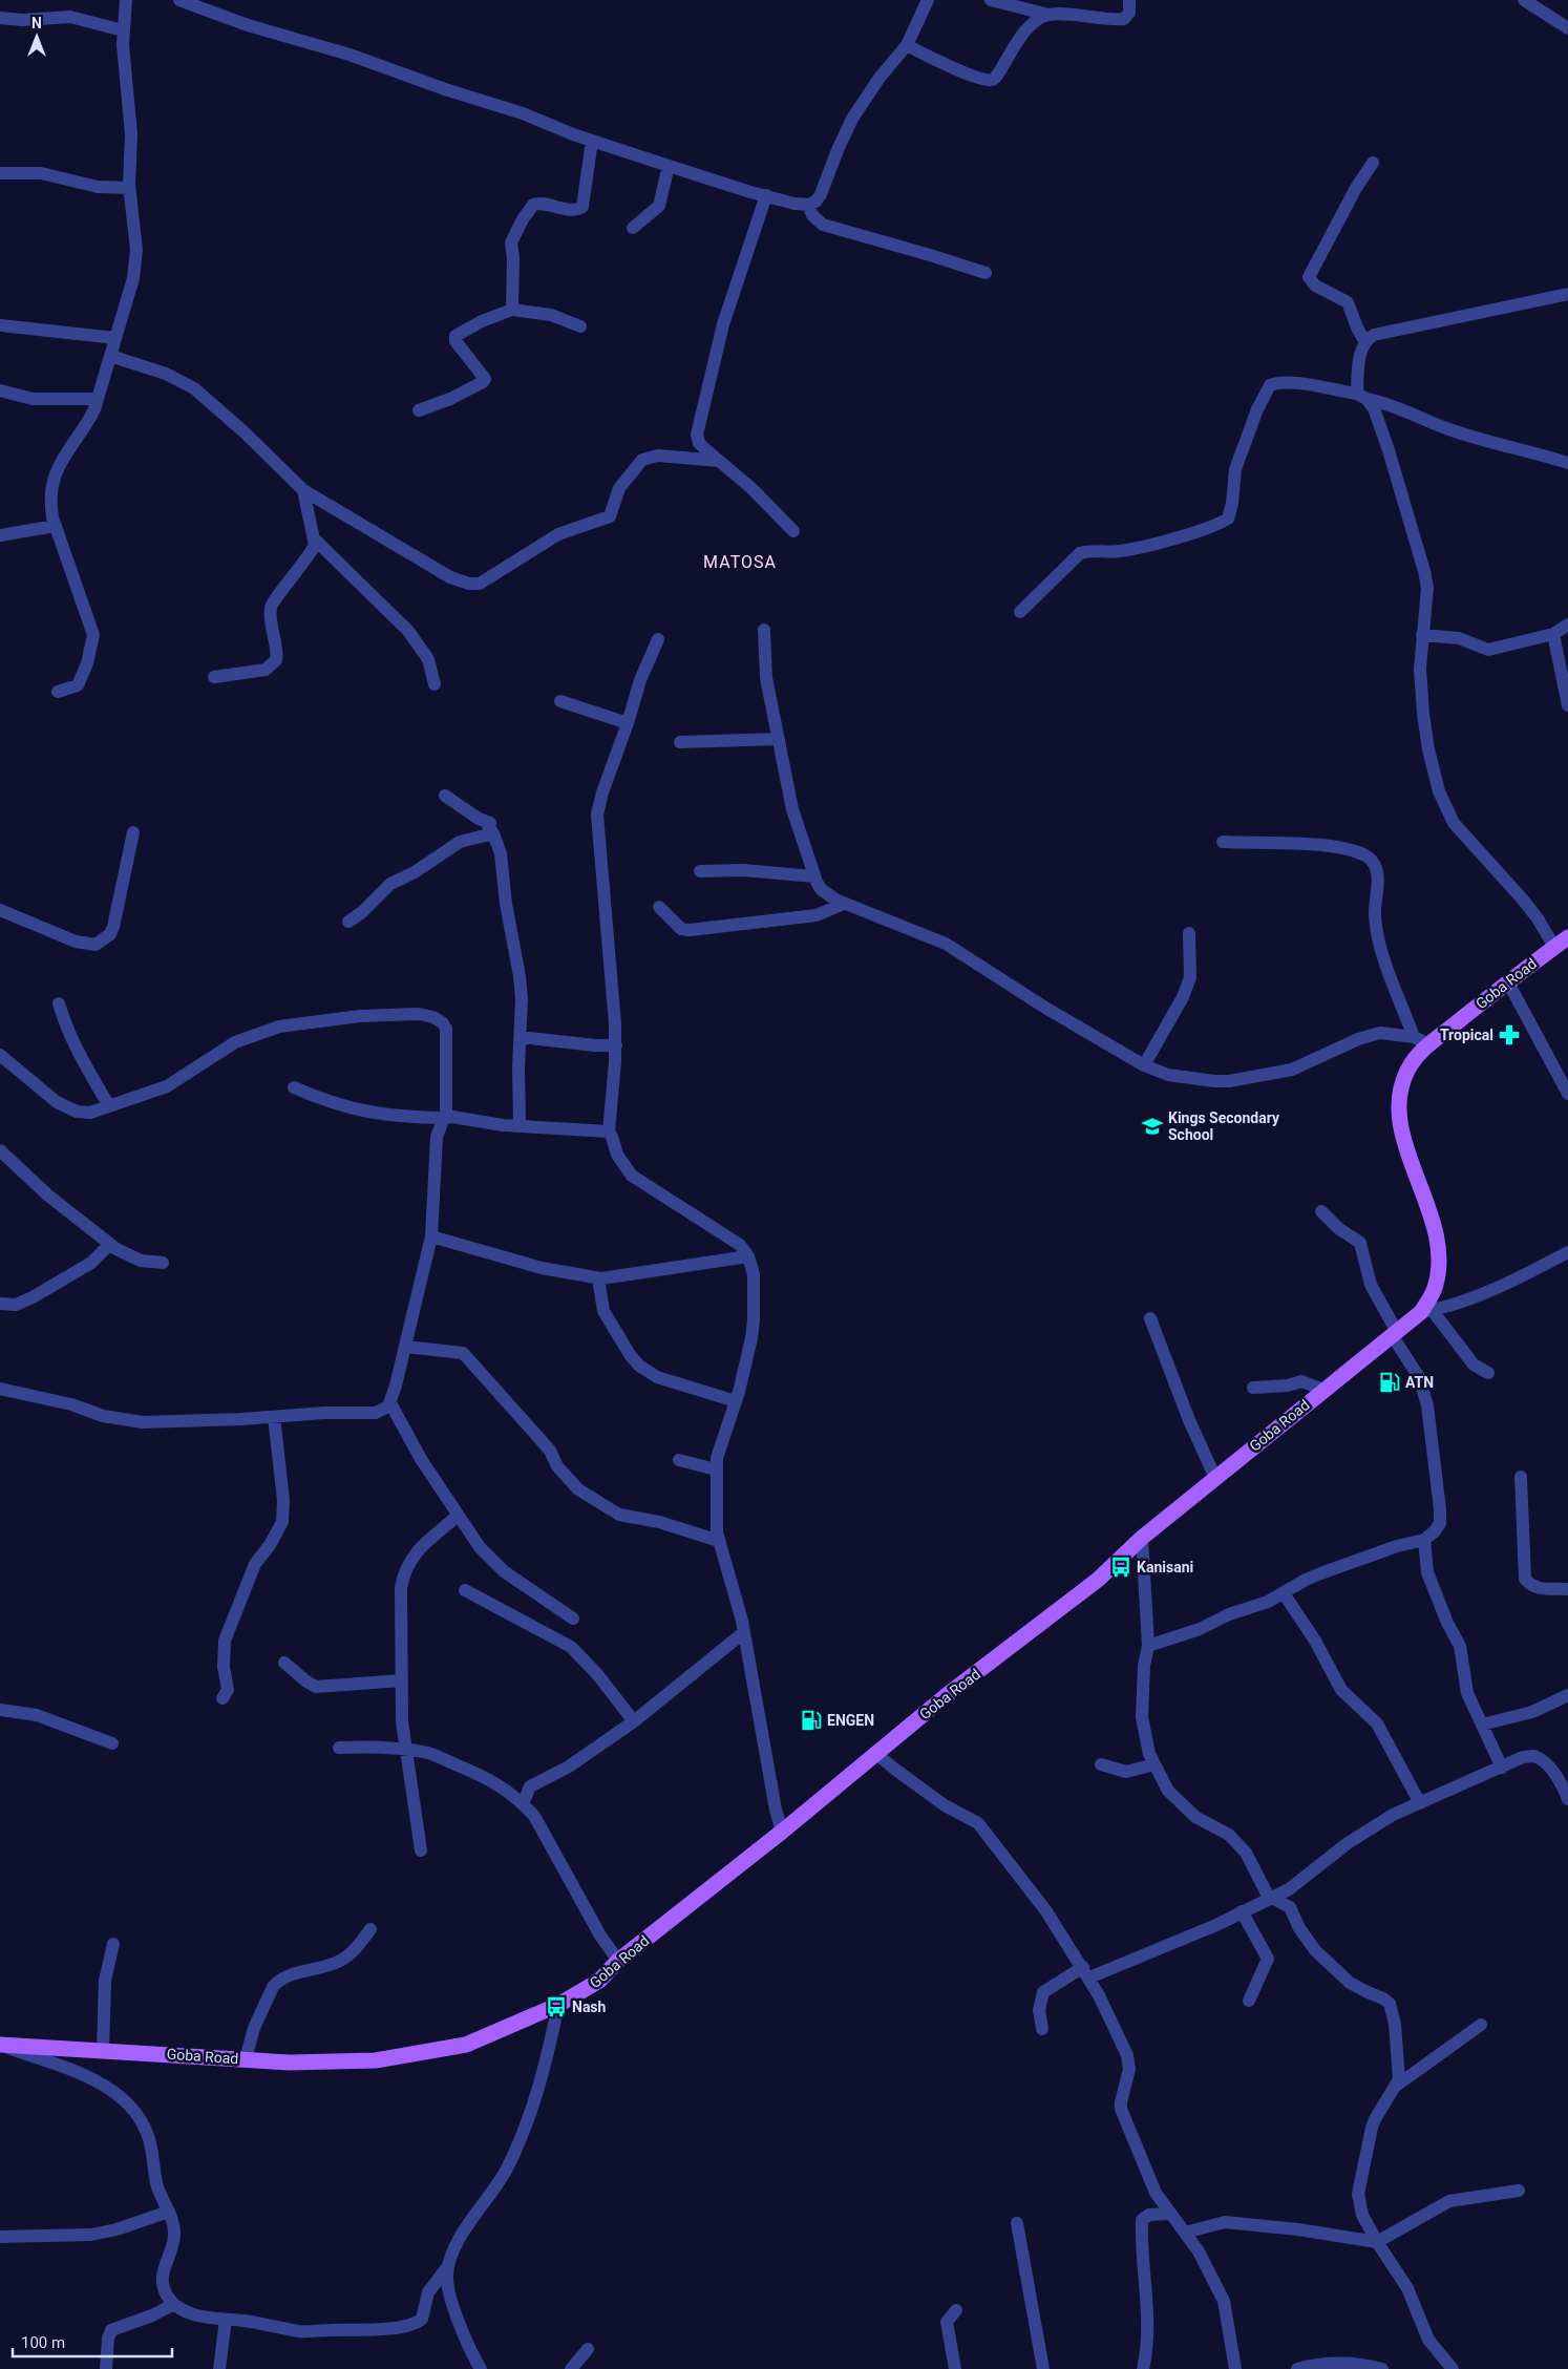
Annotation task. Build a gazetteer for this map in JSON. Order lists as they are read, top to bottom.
{
  "streets": {
    "main road": ["Goba Road"]
  },
  "districts": ["MATOSA"],
  "places": {
    "pharmacy": ["Tropical"],
    "school or university": ["Kings Secondary School"],
    "fuel station": ["ATN", "ENGEN"],
    "bus stop": ["Kanisani", "Nash"]
  },
  "scale_bar": "100 m",
  "north": "top"
}
